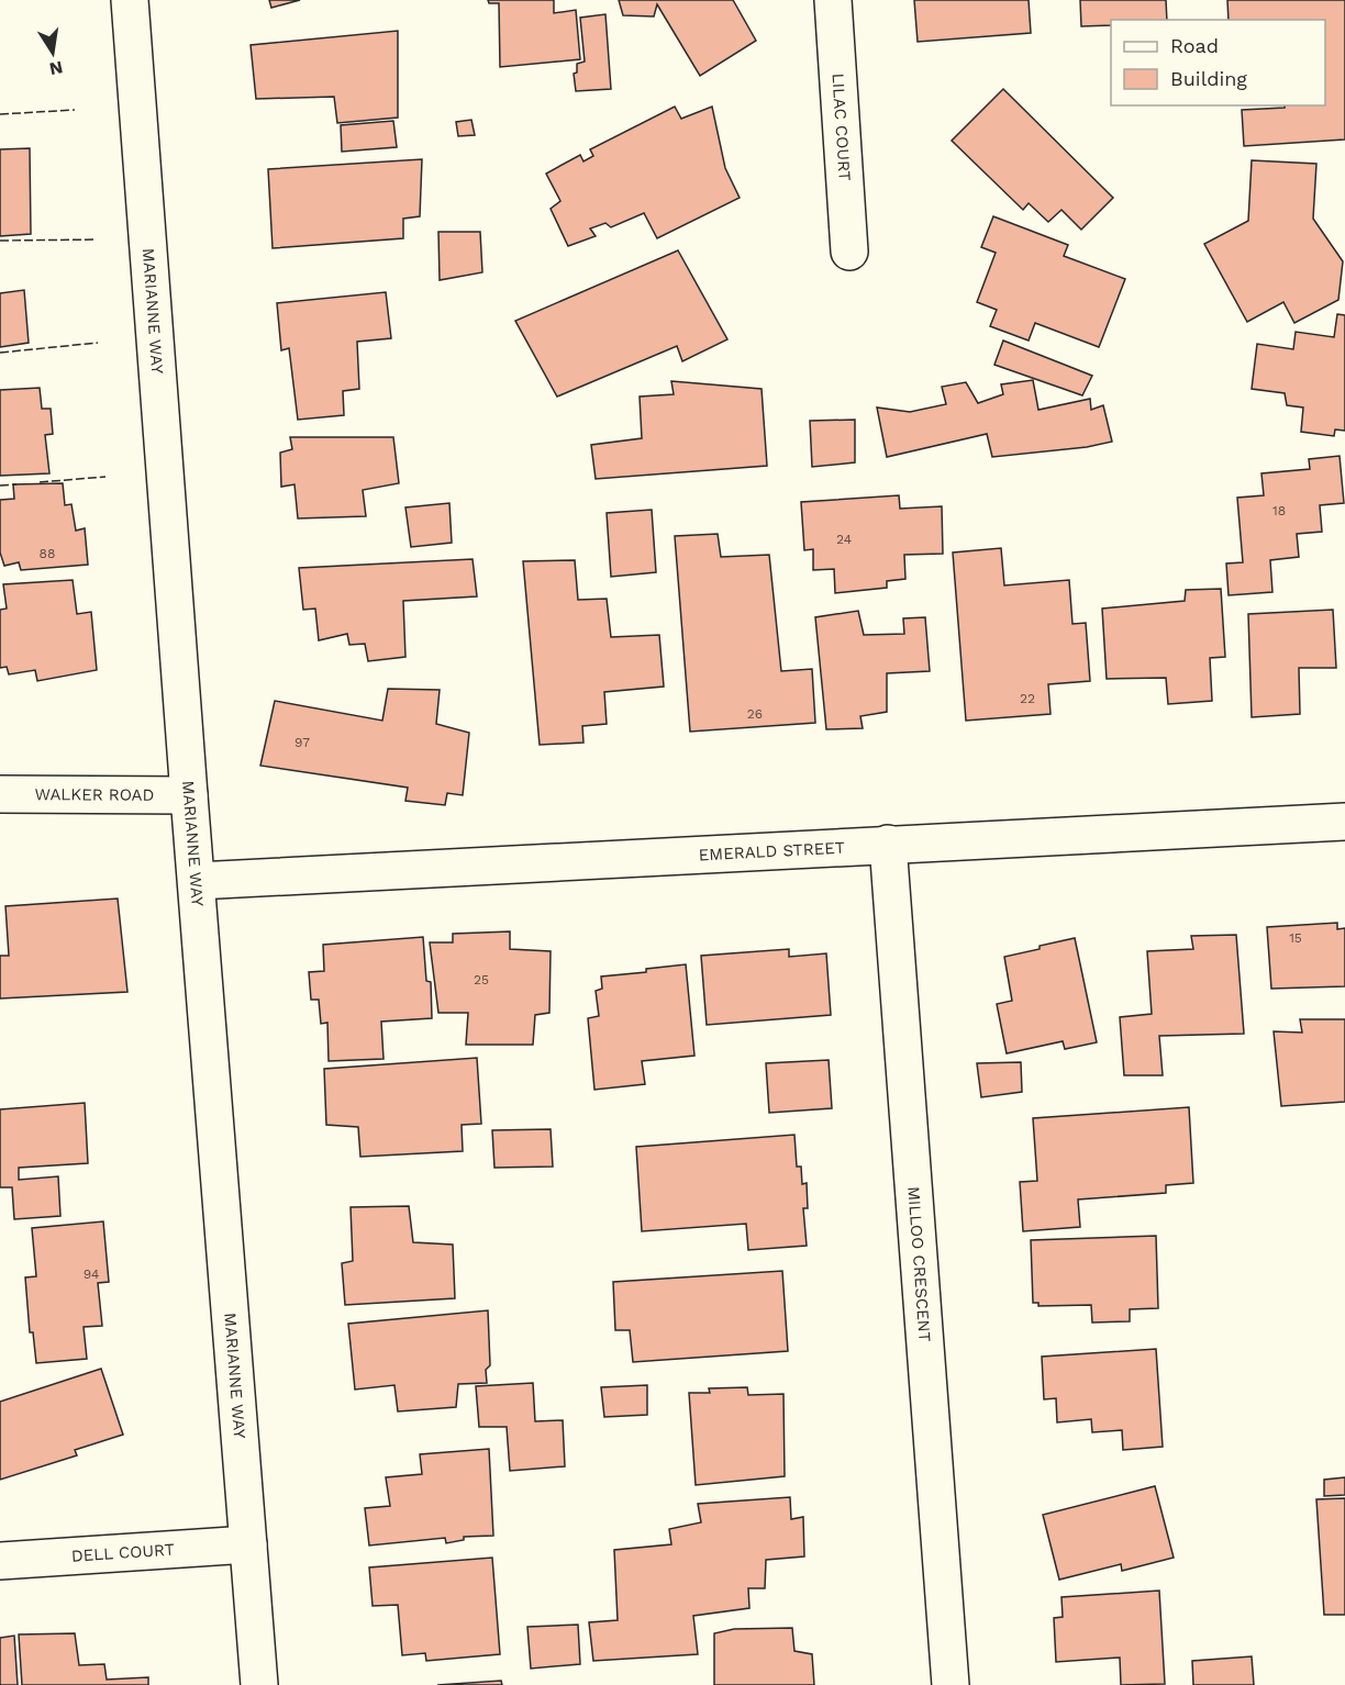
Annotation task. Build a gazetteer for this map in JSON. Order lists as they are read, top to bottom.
{
  "streets": {
    "street": [
      "LILAC COURT",
      "MARIANNE WAY",
      "WALKER ROAD",
      "EMERALD STREET",
      "MILLOO CRESCENT",
      "DELL COURT"
    ]
  },
  "crossings": [
    ["MARIANNE WAY", "WALKER ROAD"],
    ["MARIANNE WAY", "EMERALD STREET"],
    ["MARIANNE WAY", "DELL COURT"],
    ["EMERALD STREET", "MILLOO CRESCENT"]
  ],
  "house_numbers": [
    "18",
    "24",
    "88",
    "22",
    "26",
    "97",
    "15",
    "25",
    "94"
  ],
  "legend": ["Road", "Building"],
  "north": "bottom"
}
